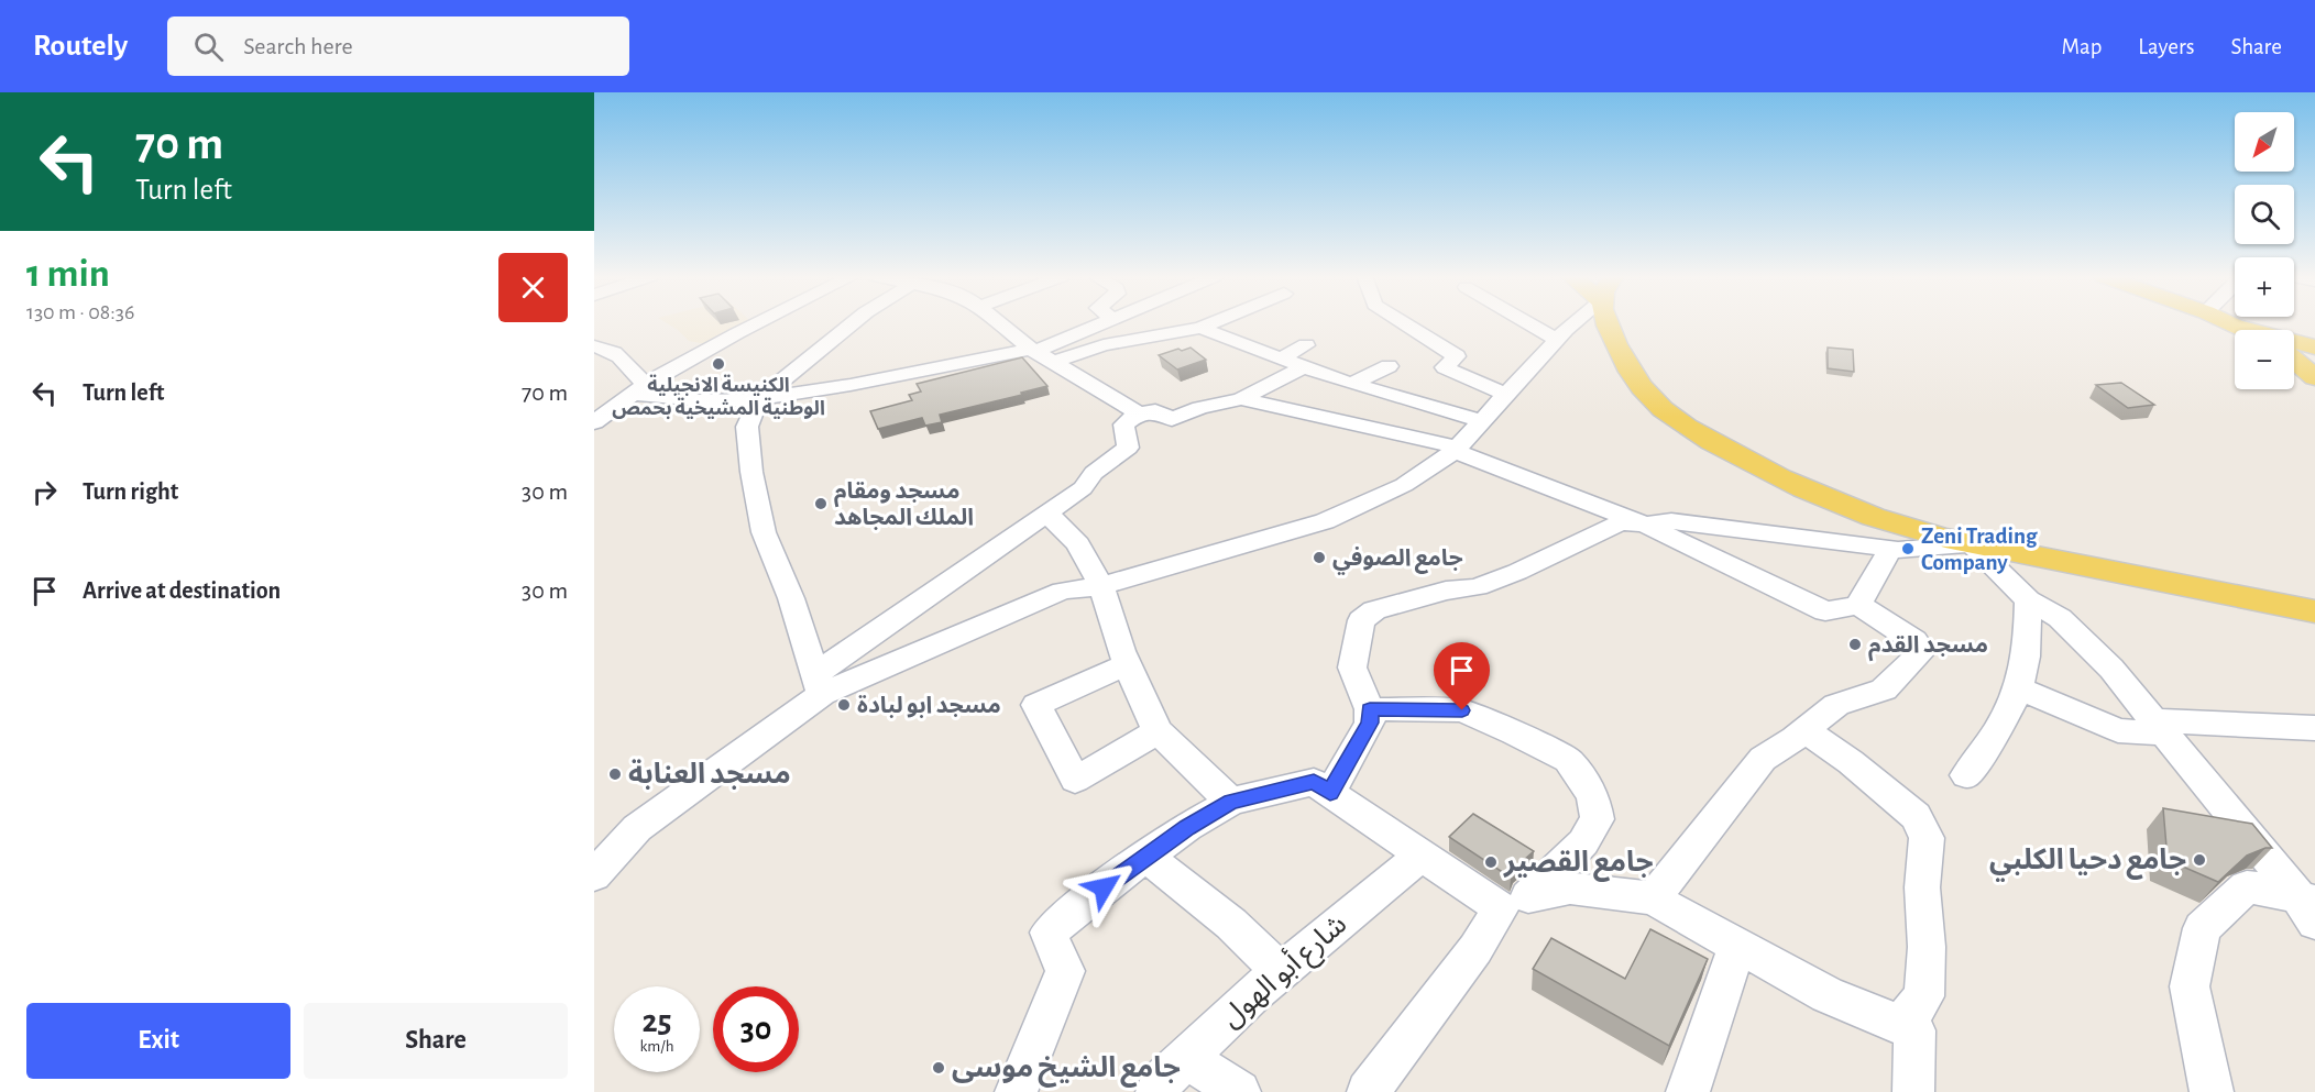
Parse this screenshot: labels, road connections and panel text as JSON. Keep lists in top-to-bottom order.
{
  "streets": {
    "street": ["شارع أبو الهول"]
  },
  "places": [
    "الكنيسة الانجيلية الوطنية المشيخية بحمص",
    "مسجد ومقام الملك المجاهد",
    "Zeni Trading Company",
    "جامع الصوفي",
    "مسجد القدم",
    "مسجد ابو لبادة",
    "مسجد العنابة",
    "جامع دحيا الكلبي",
    "جامع القصير",
    "جامع الشيخ موسى"
  ],
  "north": "bottom left",
  "page": {
    "header": "Routely",
    "search": "Search here",
    "nav": ["Map", "Layers", "Share"],
    "turn": ["70 m", "Turn left"],
    "map_buttons": ["+", "−"],
    "heading": ["1 min", "130 m · 08:36"],
    "list": [
      {
        "name": "Turn left",
        "value": "70 m"
      },
      {
        "name": "Turn right",
        "value": "30 m"
      },
      {
        "name": "Arrive at destination",
        "value": "30 m"
      }
    ],
    "speed": "25 km/h",
    "limit": "30",
    "buttons": ["Exit", "Share"]
  }
}
